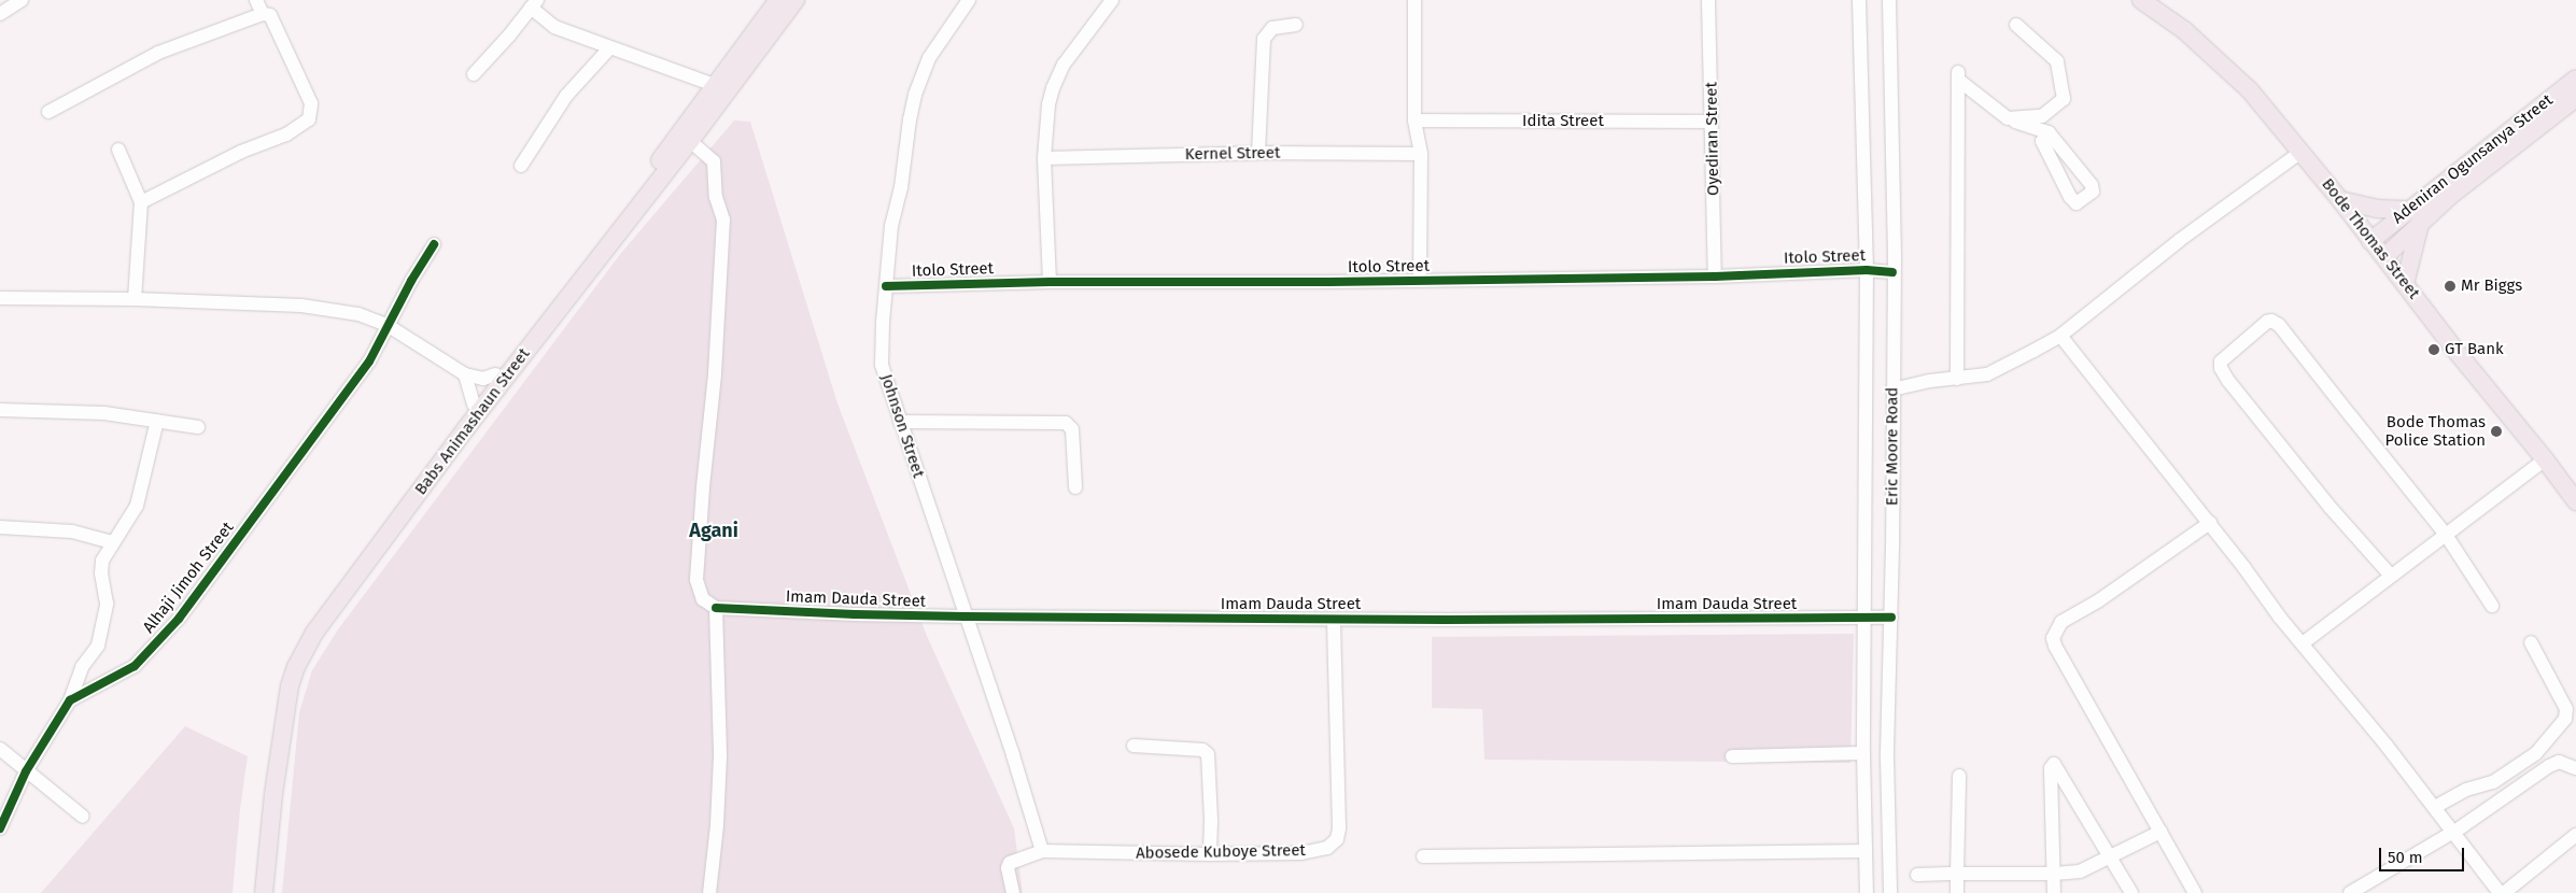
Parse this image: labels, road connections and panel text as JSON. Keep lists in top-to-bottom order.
{
  "streets": {
    "main road": ["Adeniran Ogunsanya Street", "Bode Thomas Street", "Babs Animashaun Street"],
    "street": [
      "Idita Street",
      "Oyediran Street",
      "Kernel Street",
      "Itolo Street",
      "Johnson Street",
      "Eric Moore Road",
      "Alhaji Jimoh Street",
      "Imam Dauda Street",
      "Abosede Kuboye Street"
    ]
  },
  "crossings": [
    ["Idita Street", "Oyediran Street"],
    ["Oyediran Street", "Itolo Street"],
    ["Adeniran Ogunsanya Street", "Bode Thomas Street"],
    ["Itolo Street", "Johnson Street"],
    ["Itolo Street", "Eric Moore Road"],
    ["Johnson Street", "Imam Dauda Street"],
    ["Johnson Street", "Abosede Kuboye Street"],
    ["Eric Moore Road", "Imam Dauda Street"],
    ["Imam Dauda Street", "Abosede Kuboye Street"]
  ],
  "districts": ["Agani"],
  "places": ["Mr Biggs", "GT Bank", "Bode Thomas Police Station"],
  "scale_bar": "50 m"
}
